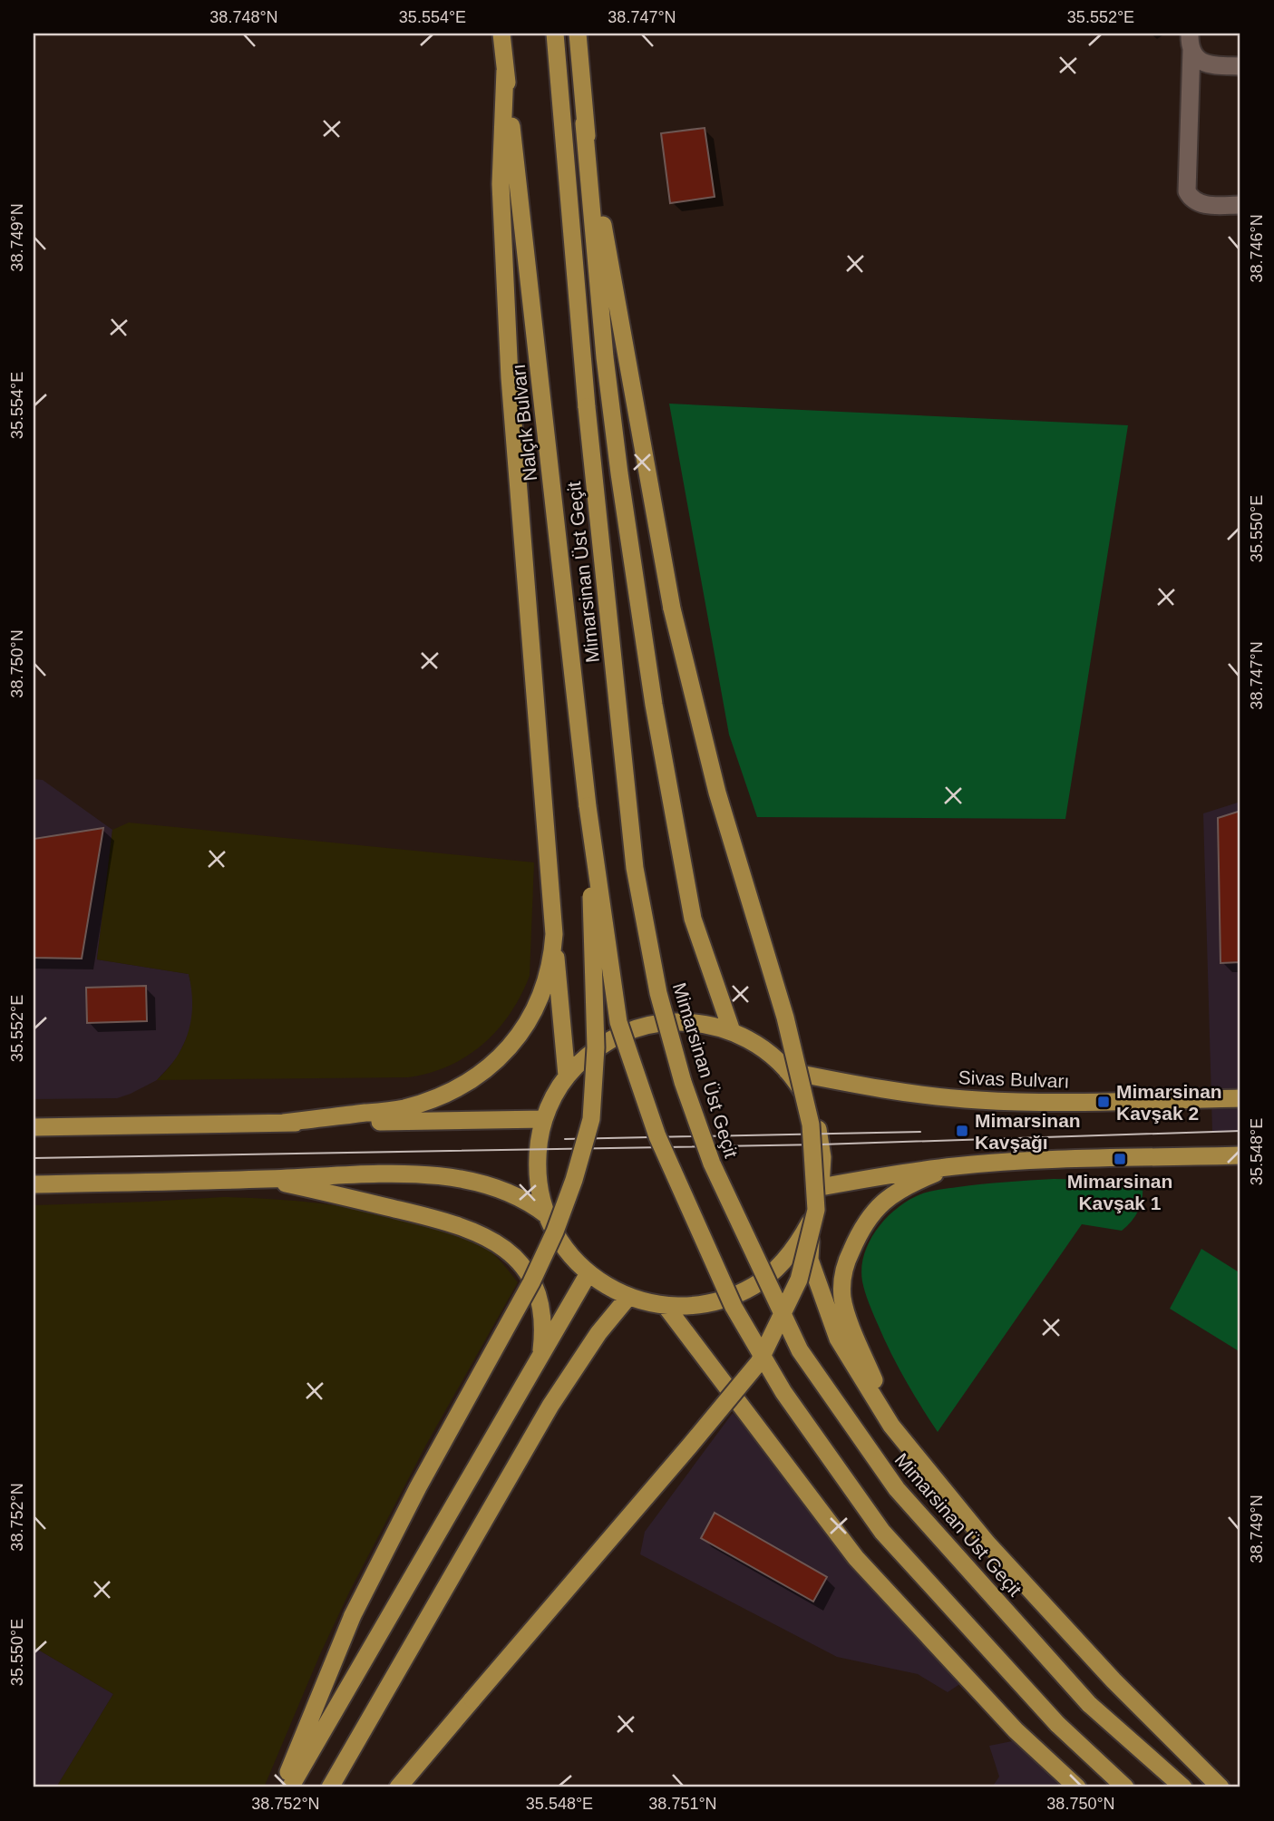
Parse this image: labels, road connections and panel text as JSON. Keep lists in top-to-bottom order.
{
  "streets": {
    "highway": ["Nalçık Bulvarı", "Mimarsinan Üst Geçit", "Sivas Bulvarı"]
  },
  "places": {
    "transit": ["Mimarsinan Kavşak 2", "Mimarsinan Kavşağı", "Mimarsinan Kavşak 1"]
  },
  "coordinates": [
    "38.748°N",
    "35.554°E",
    "38.747°N",
    "35.552°E",
    "38.749°N",
    "38.746°N",
    "35.550°E",
    "38.750°N",
    "35.548°E",
    "38.752°N",
    "38.751°N"
  ]
}
